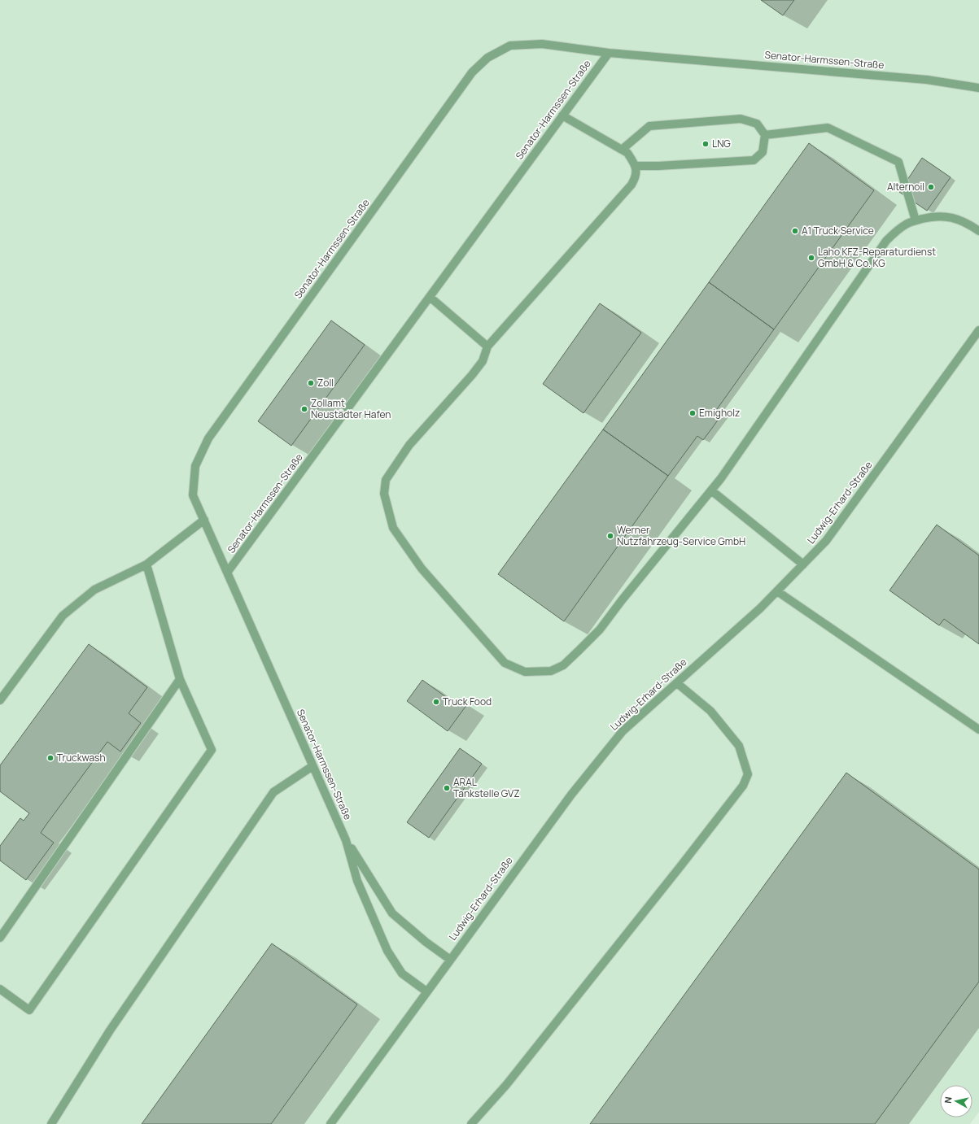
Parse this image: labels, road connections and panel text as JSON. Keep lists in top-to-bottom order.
{
  "streets": {
    "street": ["Senator-Harmssen-Straße", "Ludwig-Erhard-Straße"]
  },
  "crossings": [
    ["Senator-Harmssen-Straße", "Ludwig-Erhard-Straße"]
  ],
  "places": [
    "LNG",
    "Alternoil",
    "A1 Truck Service",
    "Laho KFZ-Reparaturdienst GmbH & Co. KG",
    "Zoll",
    "Zollamt Neustädter Hafen",
    "Emigholz",
    "Werner Nutzfahrzeug-Service GmbH",
    "Truck Food",
    "Truckwash",
    "ARAL Tankstelle GVZ"
  ],
  "north": "left"
}
